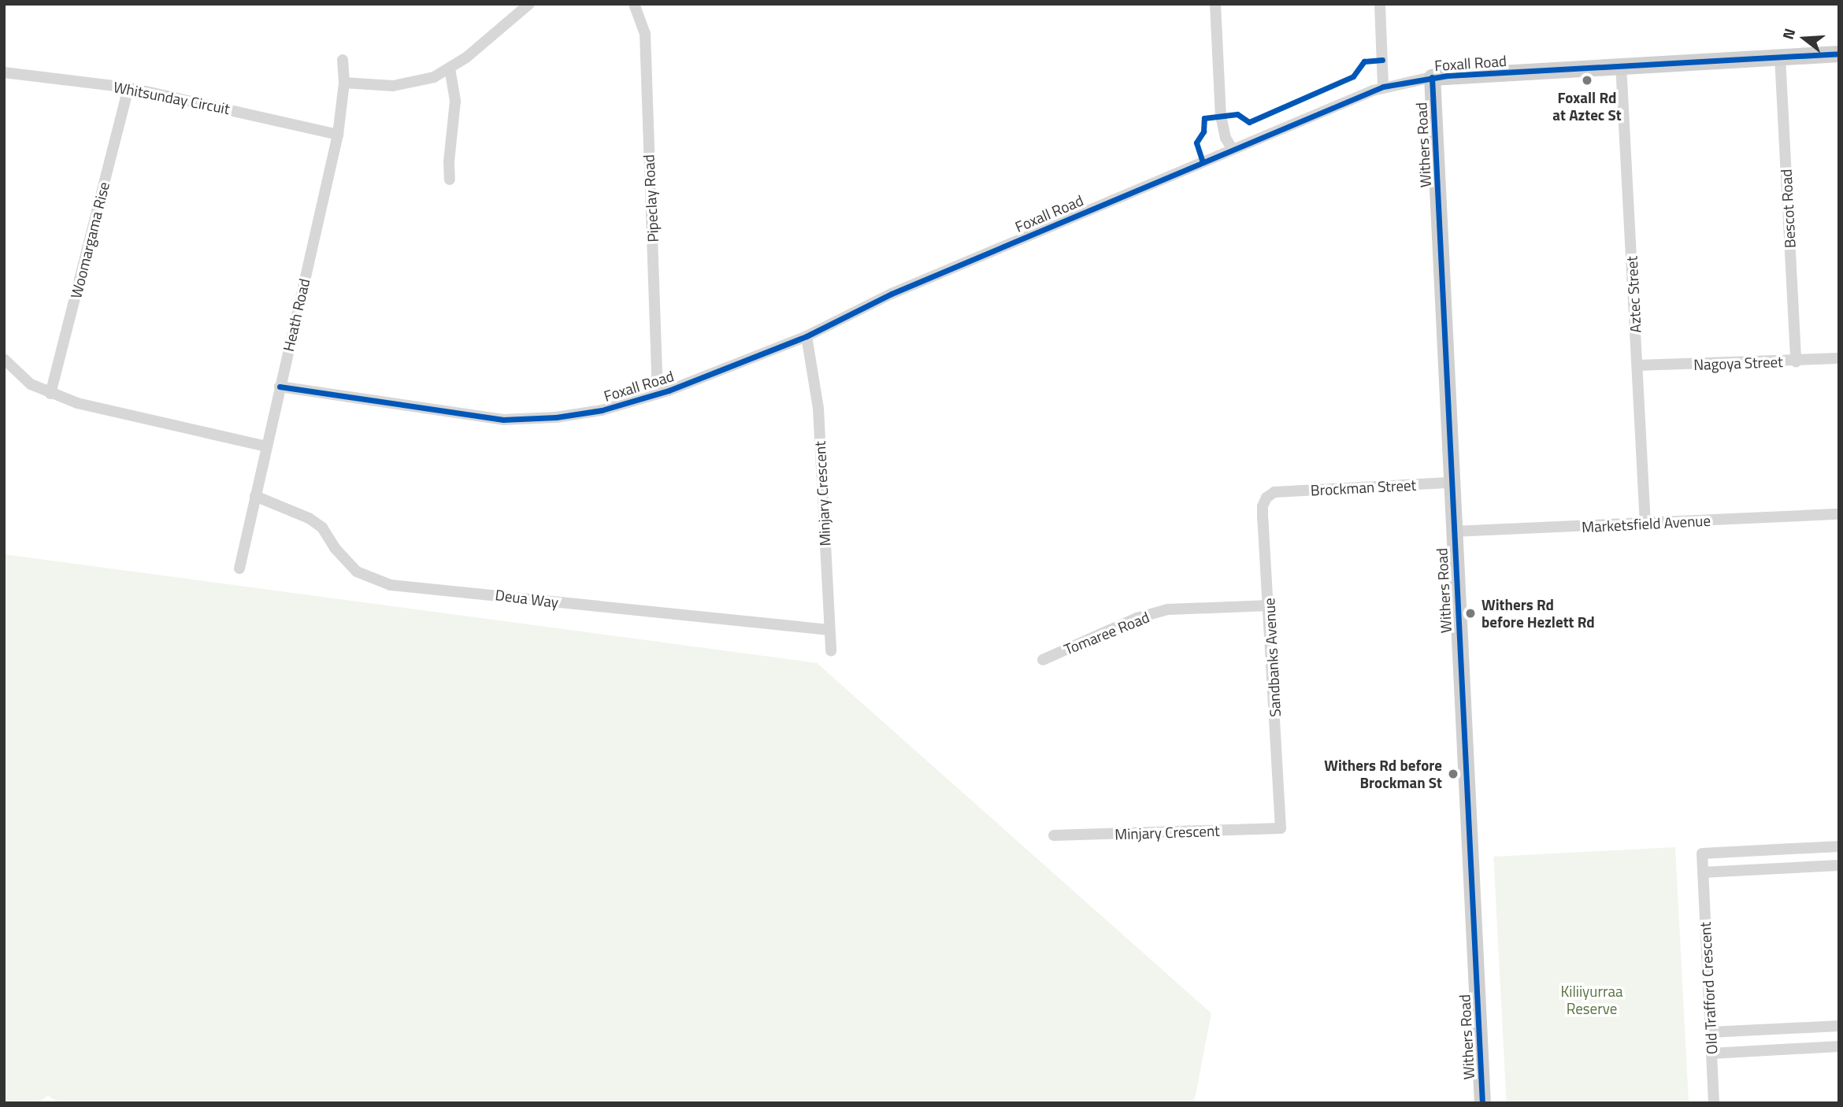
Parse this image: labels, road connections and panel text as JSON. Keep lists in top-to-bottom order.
{
  "streets": {
    "street": [
      "Foxall Road",
      "Whitsunday Circuit",
      "Withers Road",
      "Pipeclay Road",
      "Bescot Road",
      "Woomargama Rise",
      "Aztec Street",
      "Heath Road",
      "Nagoya Street",
      "Brockman Street",
      "Minjary Crescent",
      "Marketsfield Avenue",
      "Deua Way",
      "Tomaree Road",
      "Sandbanks Avenue",
      "Old Trafford Crescent"
    ]
  },
  "crossings": [
    ["Foxall Road", "Withers Road"],
    ["Foxall Road", "Pipeclay Road"],
    ["Foxall Road", "Bescot Road"],
    ["Foxall Road", "Aztec Street"],
    ["Foxall Road", "Heath Road"],
    ["Foxall Road", "Minjary Crescent"],
    ["Whitsunday Circuit", "Woomargama Rise"],
    ["Whitsunday Circuit", "Heath Road"],
    ["Withers Road", "Brockman Street"],
    ["Withers Road", "Marketsfield Avenue"],
    ["Bescot Road", "Nagoya Street"],
    ["Aztec Street", "Nagoya Street"],
    ["Aztec Street", "Marketsfield Avenue"],
    ["Heath Road", "Deua Way"],
    ["Brockman Street", "Sandbanks Avenue"],
    ["Minjary Crescent", "Deua Way"],
    ["Minjary Crescent", "Sandbanks Avenue"],
    ["Tomaree Road", "Sandbanks Avenue"]
  ],
  "parks": ["Kiliiyurraa Reserve"],
  "places": ["Foxall Rd at Aztec St", "Withers Rd before Hezlett Rd", "Withers Rd before Brockman St"],
  "north": "left"
}
